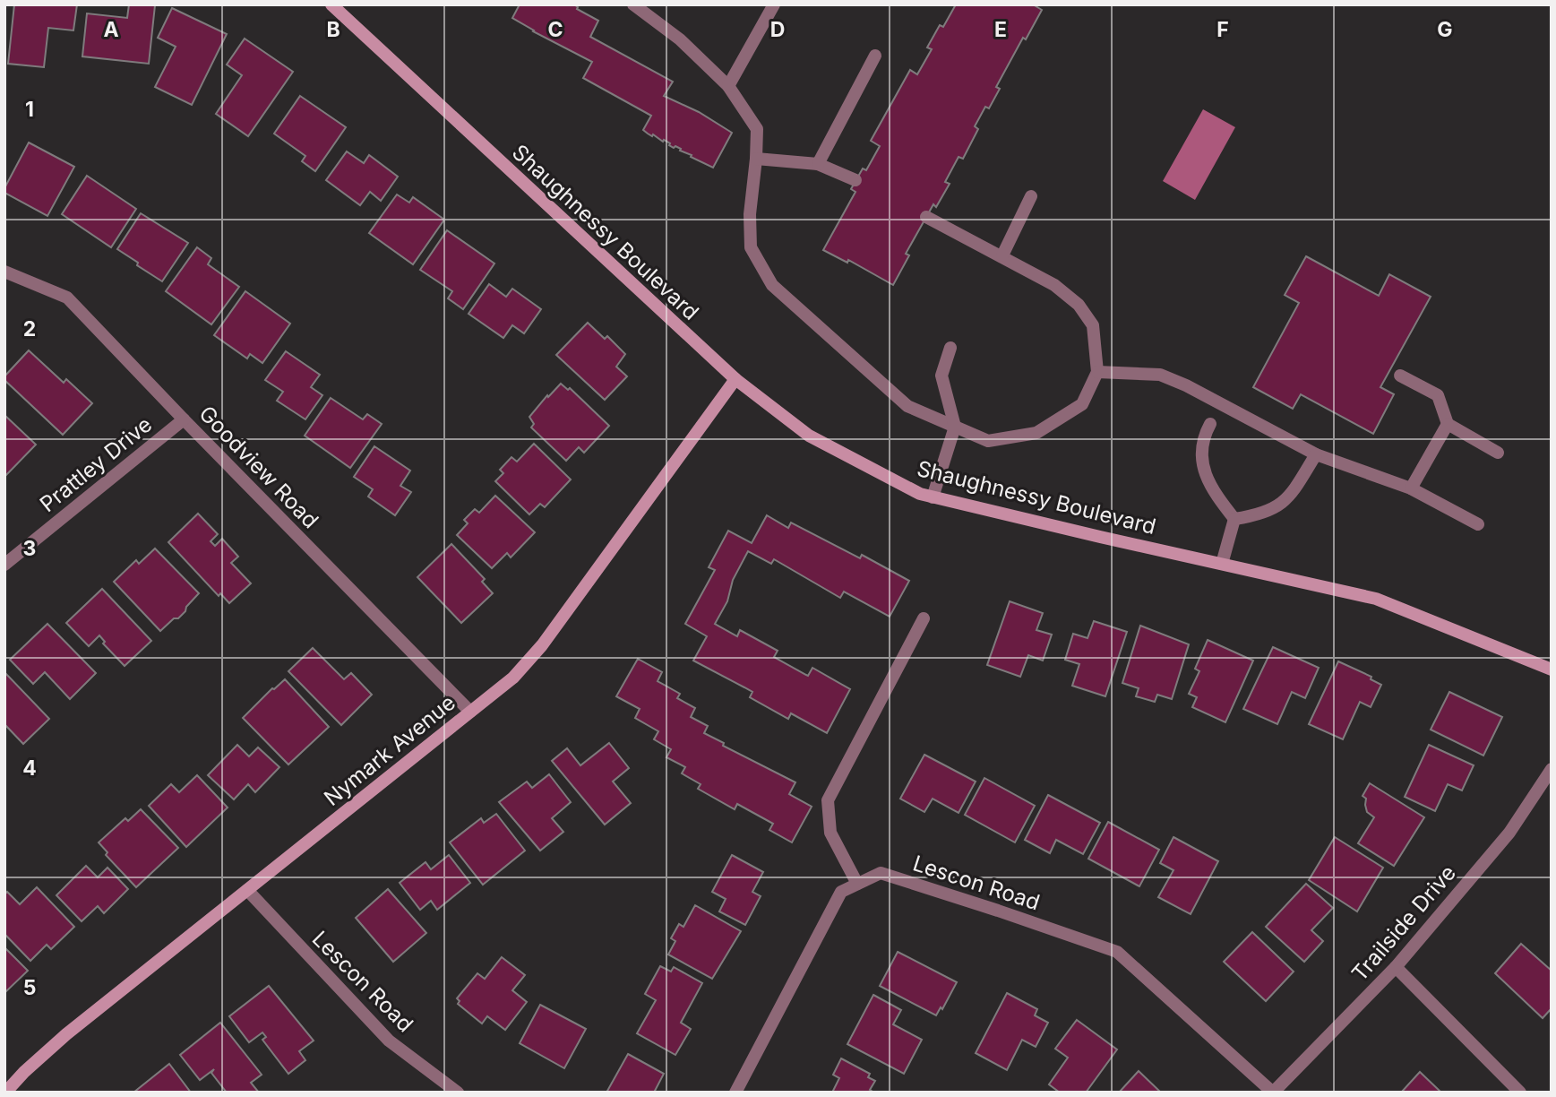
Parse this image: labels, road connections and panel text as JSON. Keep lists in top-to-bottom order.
{
  "streets": {
    "street": [
      "Shaughnessy Boulevard",
      "Prattley Drive",
      "Goodview Road",
      "Nymark Avenue",
      "Lescon Road",
      "Trailside Drive"
    ]
  },
  "crossings": [
    ["Shaughnessy Boulevard", "Nymark Avenue"],
    ["Prattley Drive", "Goodview Road"],
    ["Goodview Road", "Nymark Avenue"],
    ["Nymark Avenue", "Lescon Road"],
    ["Lescon Road", "Trailside Drive"]
  ],
  "grid": {
    "columns": [
      "A",
      "B",
      "C",
      "D",
      "E",
      "F",
      "G"
    ],
    "rows": [
      "1",
      "2",
      "3",
      "4",
      "5"
    ]
  }
}
